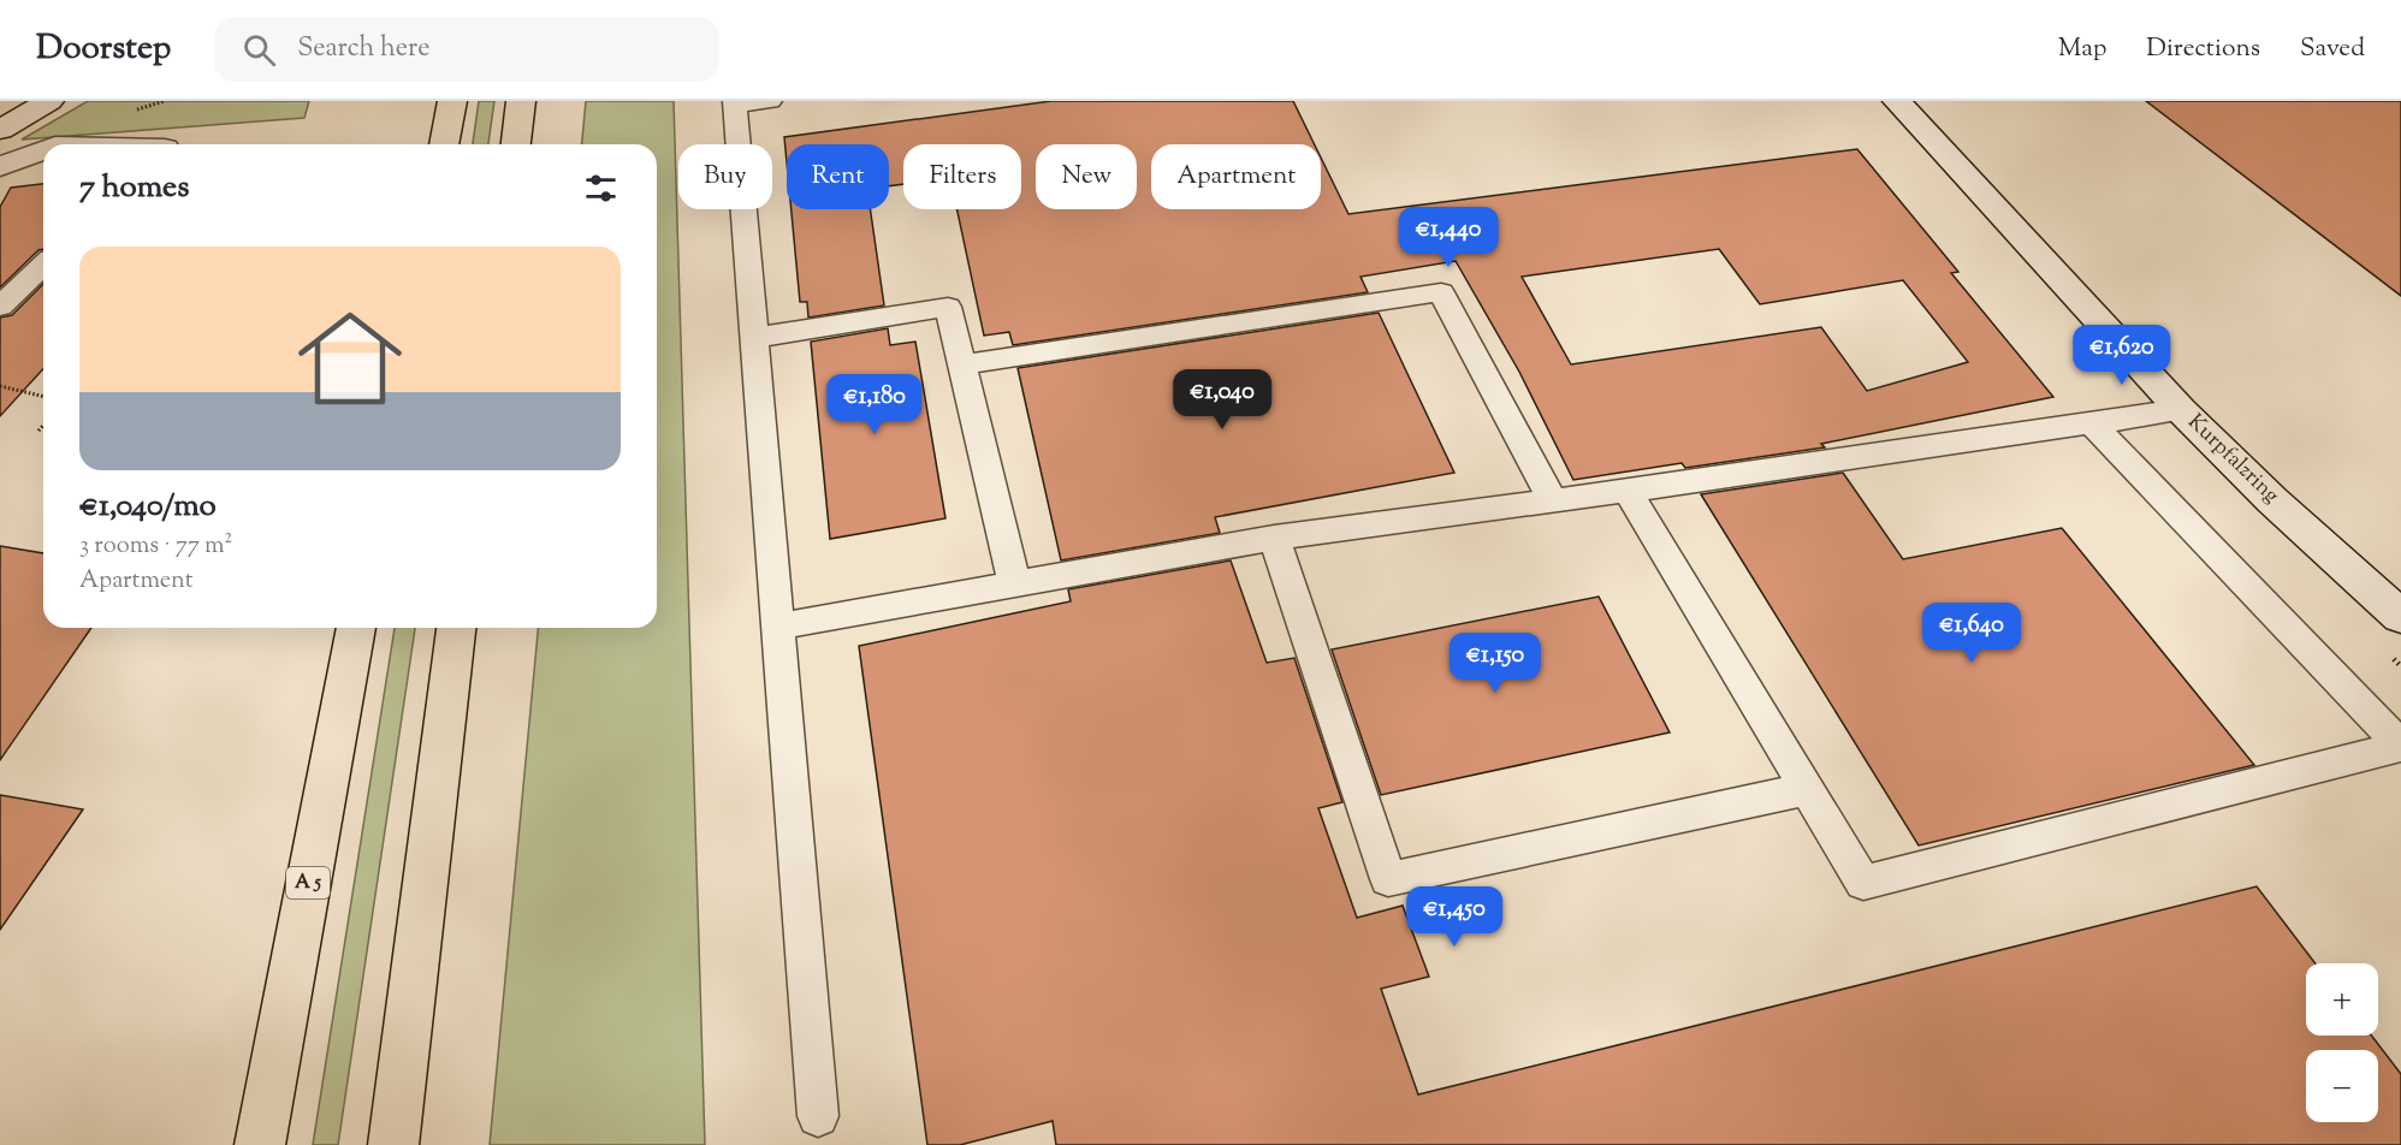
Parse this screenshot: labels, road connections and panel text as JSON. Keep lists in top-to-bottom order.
{
  "streets": {
    "highway": ["A 5"],
    "main road": ["Kurpfalzring"]
  },
  "page": {
    "header": "Doorstep",
    "search": "Search here",
    "nav": ["Map", "Directions", "Saved"],
    "chip": [
      "Buy",
      "Rent",
      "Filters",
      "New",
      "Apartment"
    ],
    "heading": "7 homes",
    "price": [
      "€1,440",
      "€1,620",
      "€1,040",
      "€1,180",
      "€1,640",
      "€1,150",
      "€1,450"
    ],
    "list": [
      {
        "name": "€1,040/mo",
        "note": "3 rooms · 77 m² · Apartment"
      }
    ],
    "map_buttons": ["+", "−"]
  }
}
